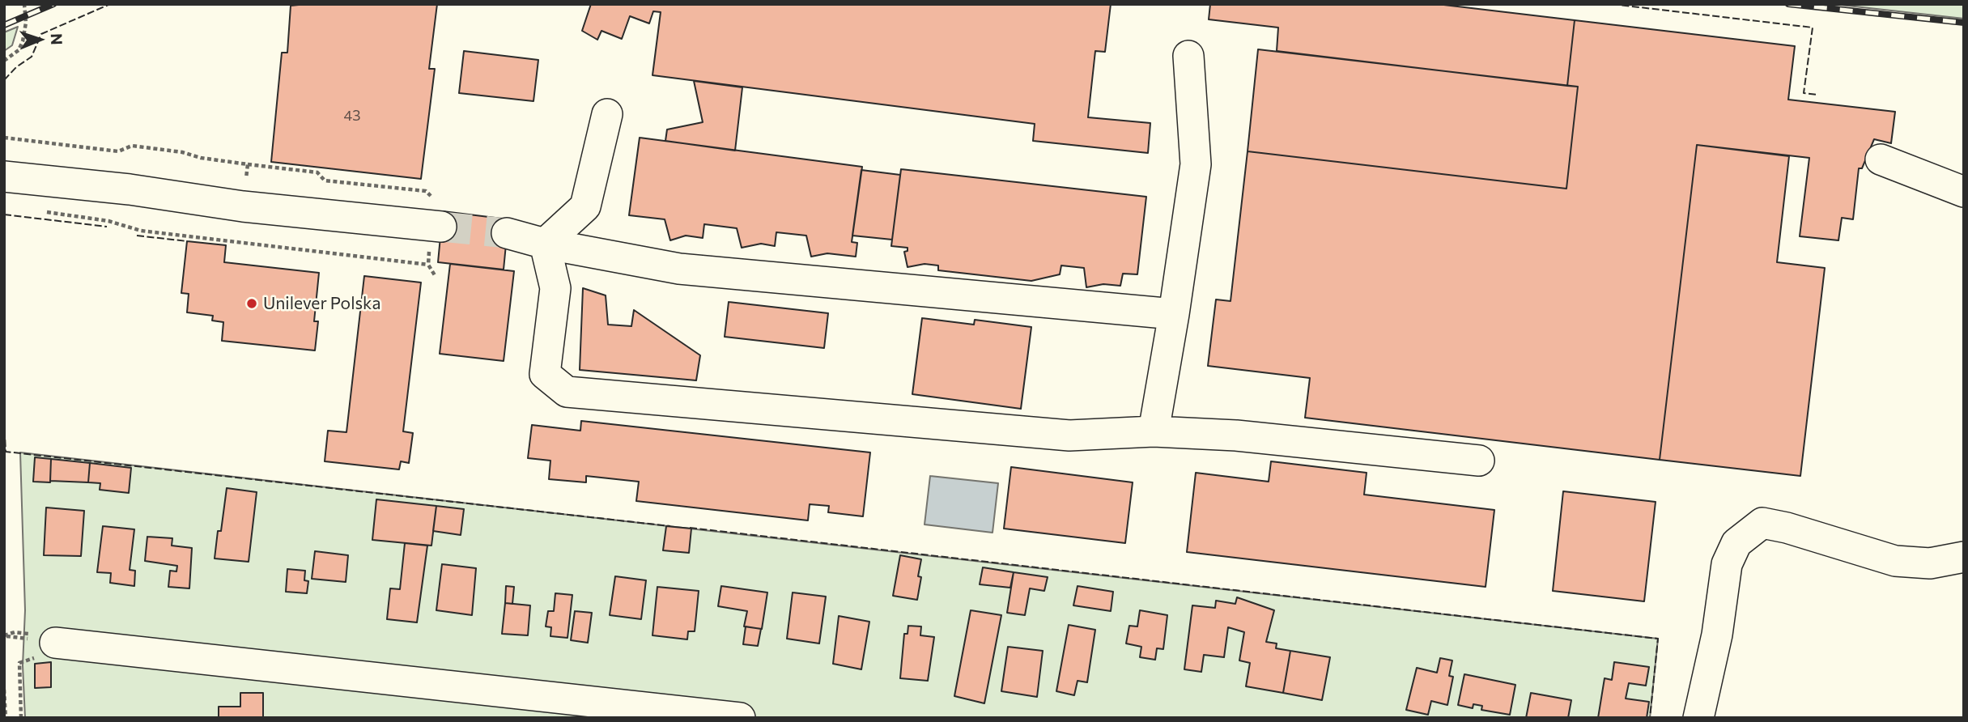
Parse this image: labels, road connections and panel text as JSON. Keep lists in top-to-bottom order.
{
  "places": ["Unilever Polska"],
  "house_numbers": ["43"],
  "north": "right"
}
